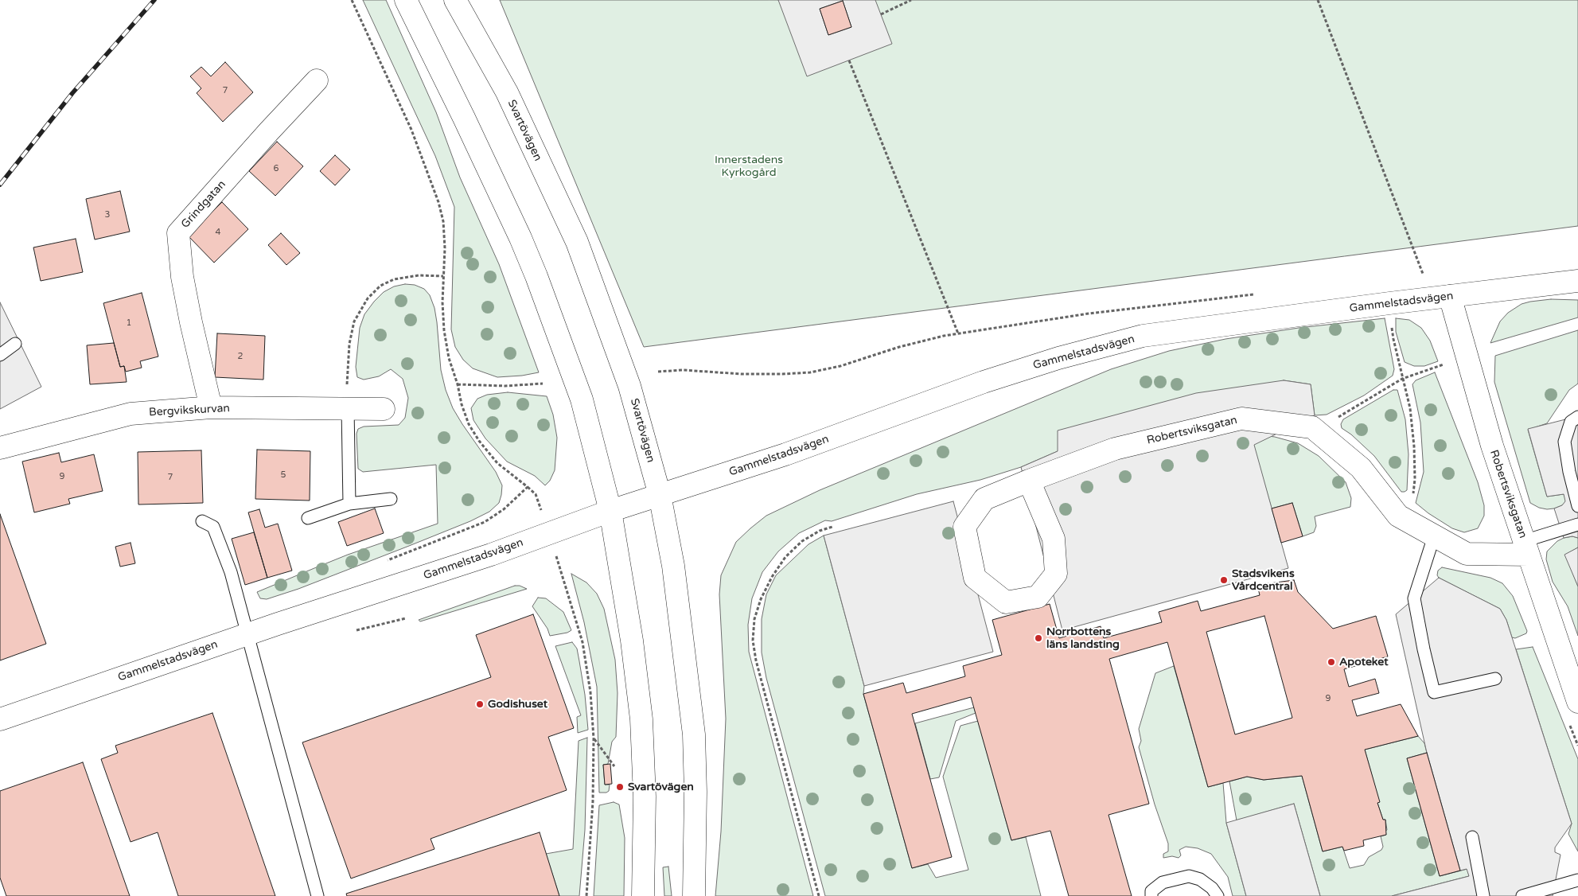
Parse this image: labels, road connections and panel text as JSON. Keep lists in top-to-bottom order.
{
  "streets": {
    "street": [
      "Svartövägen",
      "Grindgatan",
      "Gammelstadsvägen",
      "Bergvikskurvan",
      "Robertsviksgatan"
    ]
  },
  "crossings": [
    ["Svartövägen", "Gammelstadsvägen"],
    ["Grindgatan", "Bergvikskurvan"],
    ["Gammelstadsvägen", "Robertsviksgatan"]
  ],
  "parks": ["Innerstadens Kyrkogård"],
  "places": [
    "Stadsvikens Vårdcentral",
    "Norrbottens läns landsting",
    "Apoteket",
    "Godishuset",
    "Svartövägen"
  ],
  "house_numbers": [
    "7",
    "6",
    "3",
    "4",
    "1",
    "2",
    "5",
    "9",
    "7",
    "9"
  ]
}
